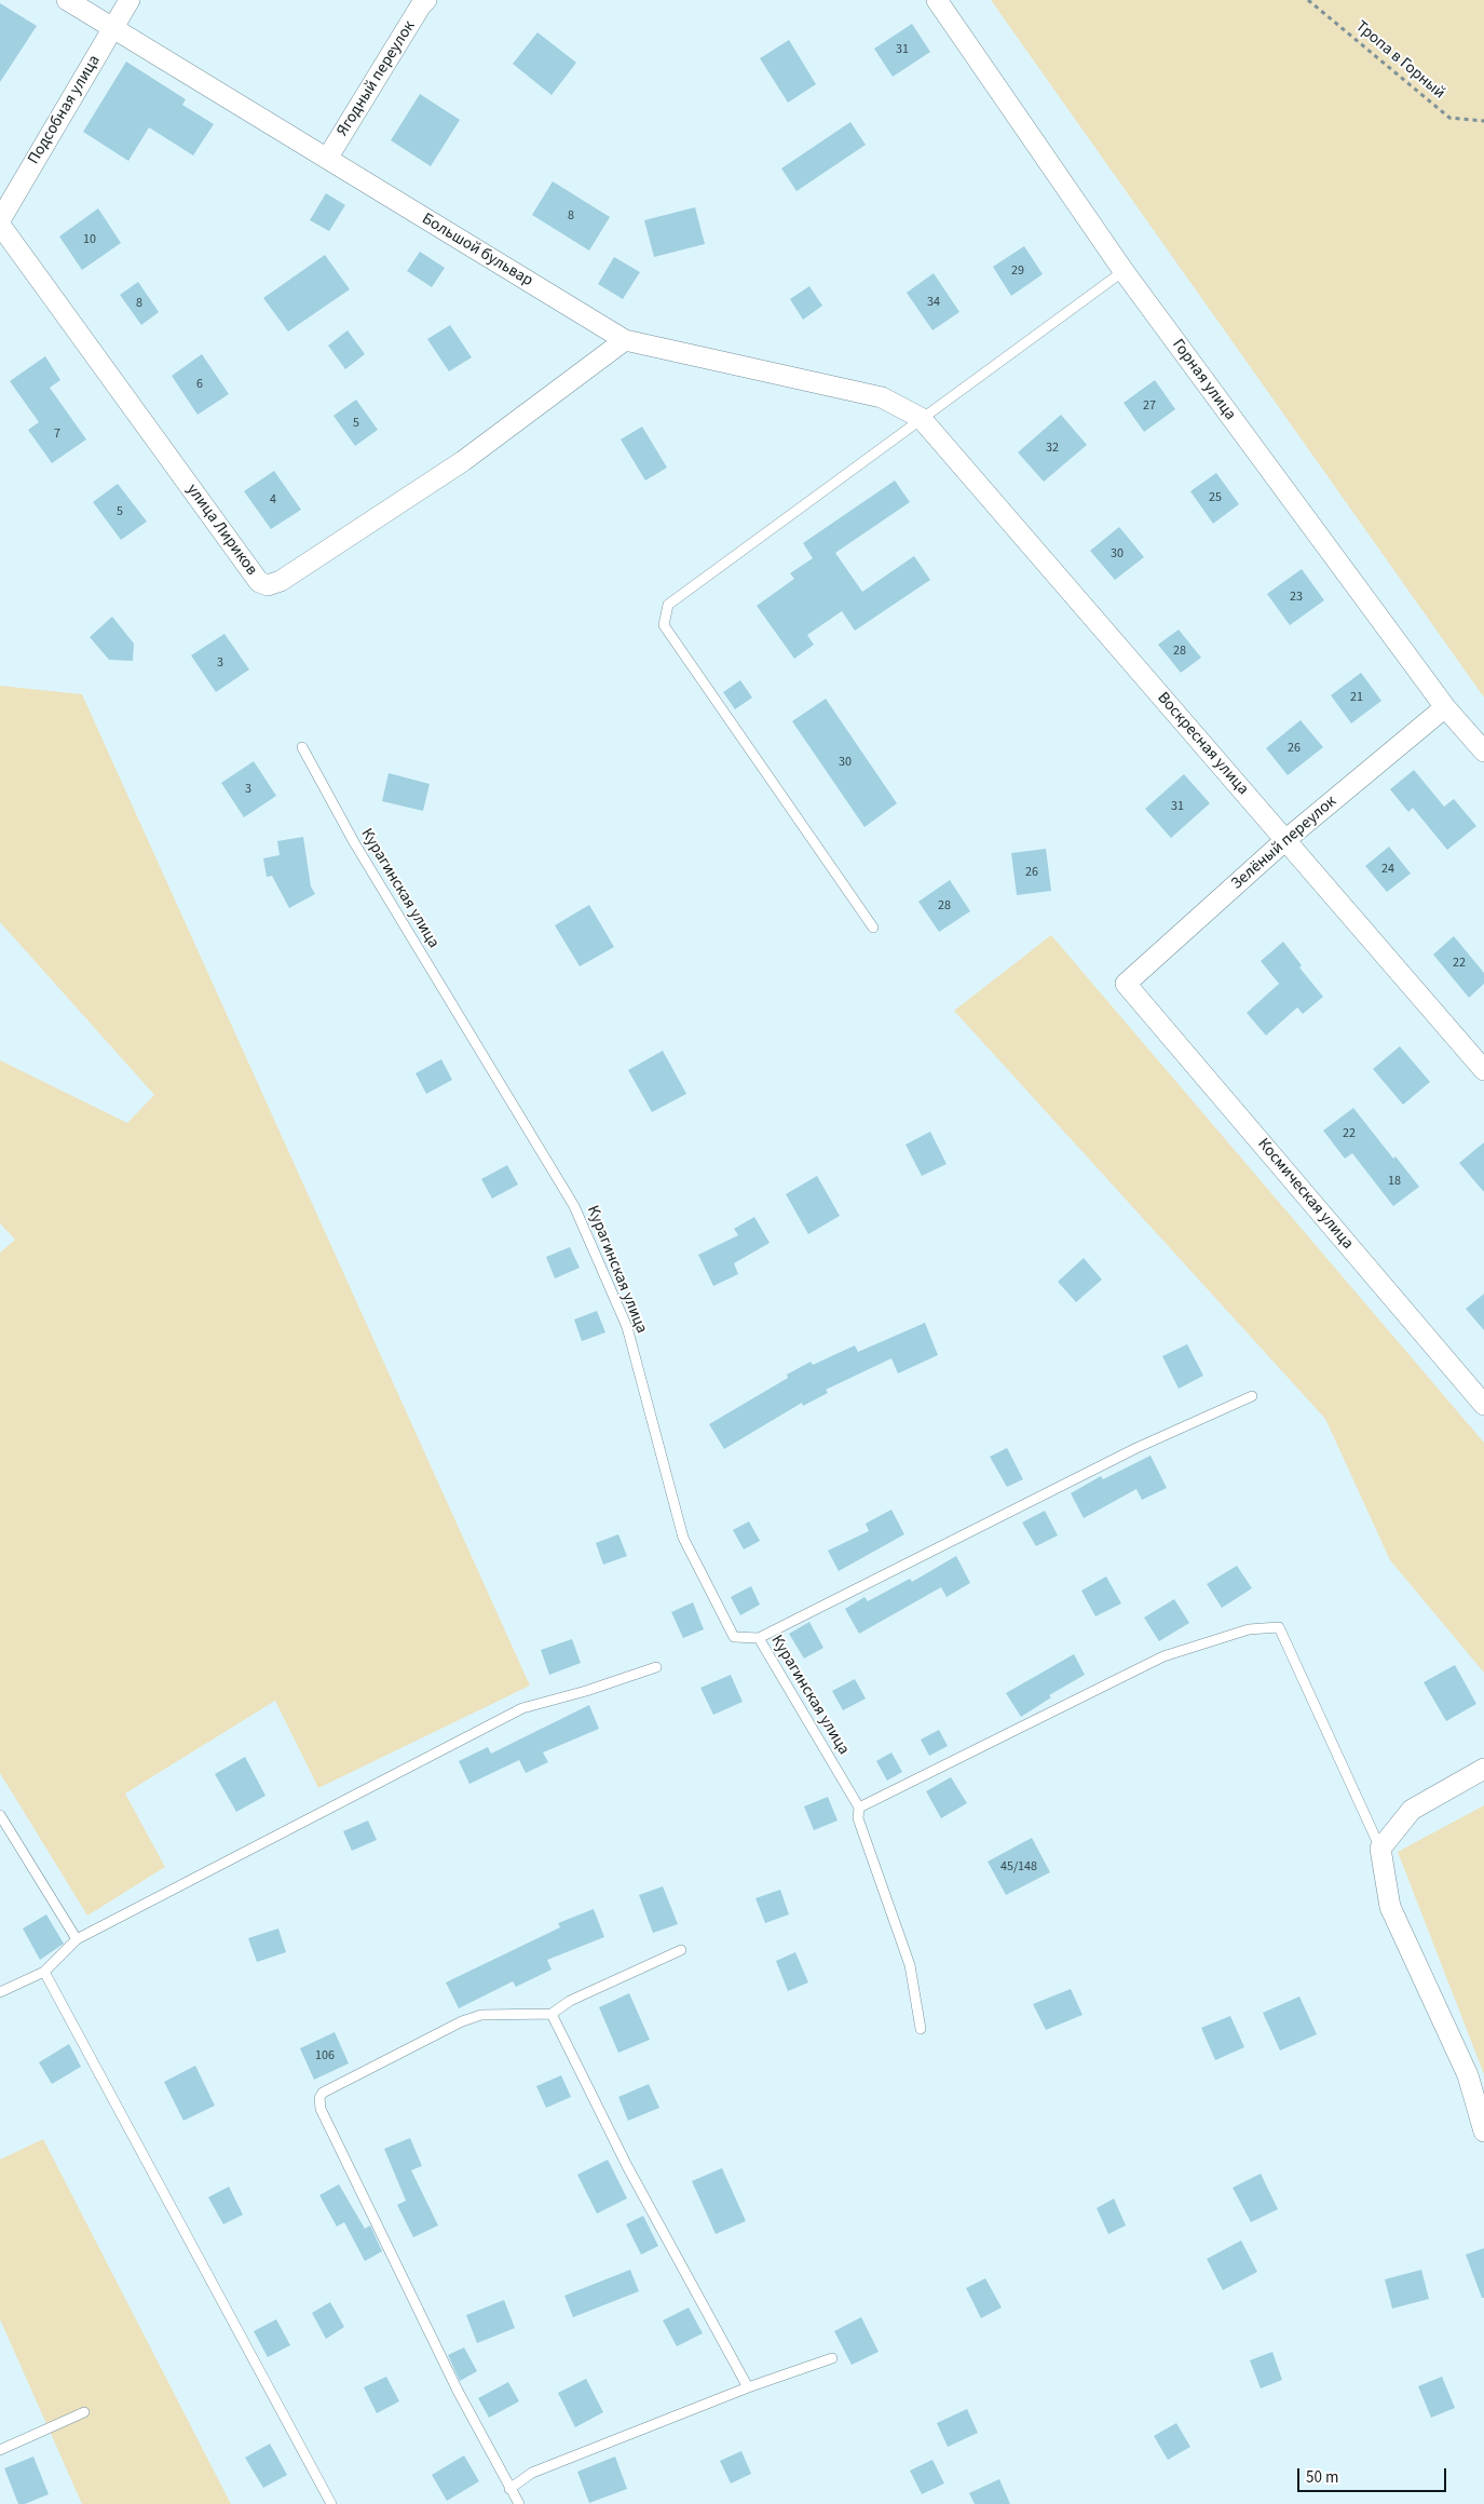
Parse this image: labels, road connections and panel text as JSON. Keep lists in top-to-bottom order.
{
  "streets": {
    "street": [
      "Ягодный переулок",
      "Подсобная улица",
      "Большой бульвар",
      "Горная улица",
      "улица Лириков",
      "Воскресная улица",
      "Зелёный переулок",
      "Космическая улица"
    ],
    "lane": ["Курагинская улица"],
    "path": ["Тропа в Горный"]
  },
  "crossings": [
    ["Ягодный переулок", "Большой бульвар"],
    ["Подсобная улица", "Большой бульвар"],
    ["Большой бульвар", "улица Лириков"],
    ["Большой бульвар", "Воскресная улица"],
    ["Горная улица", "Зелёный переулок"],
    ["Воскресная улица", "Зелёный переулок"],
    ["Зелёный переулок", "Космическая улица"]
  ],
  "house_numbers": [
    "31",
    "8",
    "10",
    "29",
    "34",
    "8",
    "6",
    "27",
    "5",
    "7",
    "32",
    "25",
    "4",
    "5",
    "30",
    "23",
    "28",
    "3",
    "21",
    "26",
    "30",
    "3",
    "31",
    "24",
    "26",
    "28",
    "22",
    "22",
    "18",
    "45/148",
    "106"
  ],
  "scale_bar": "50 m"
}
